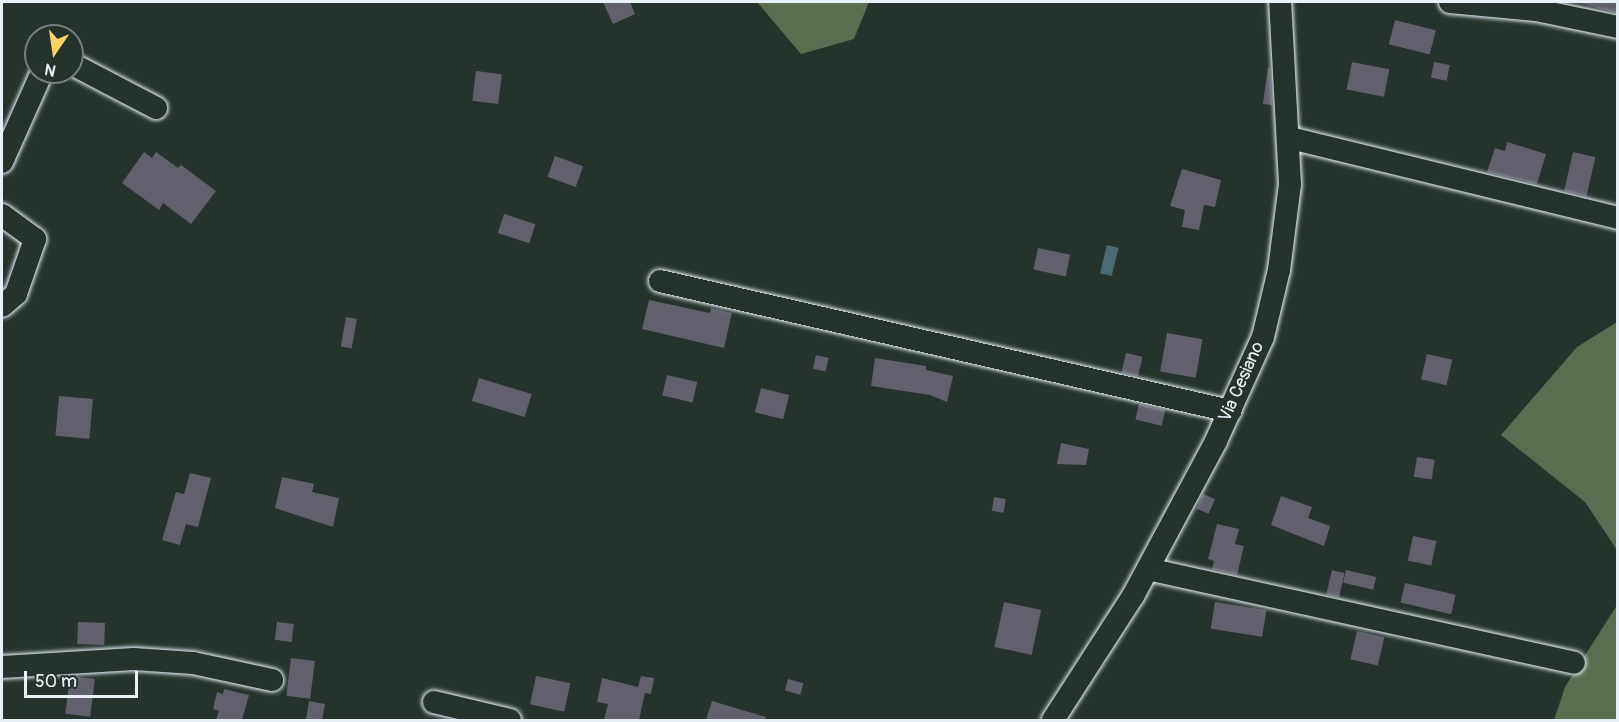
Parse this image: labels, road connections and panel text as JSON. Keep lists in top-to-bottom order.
{
  "streets": {
    "street": ["Via Cesiano"]
  },
  "scale_bar": "50 m",
  "north": "bottom"
}
